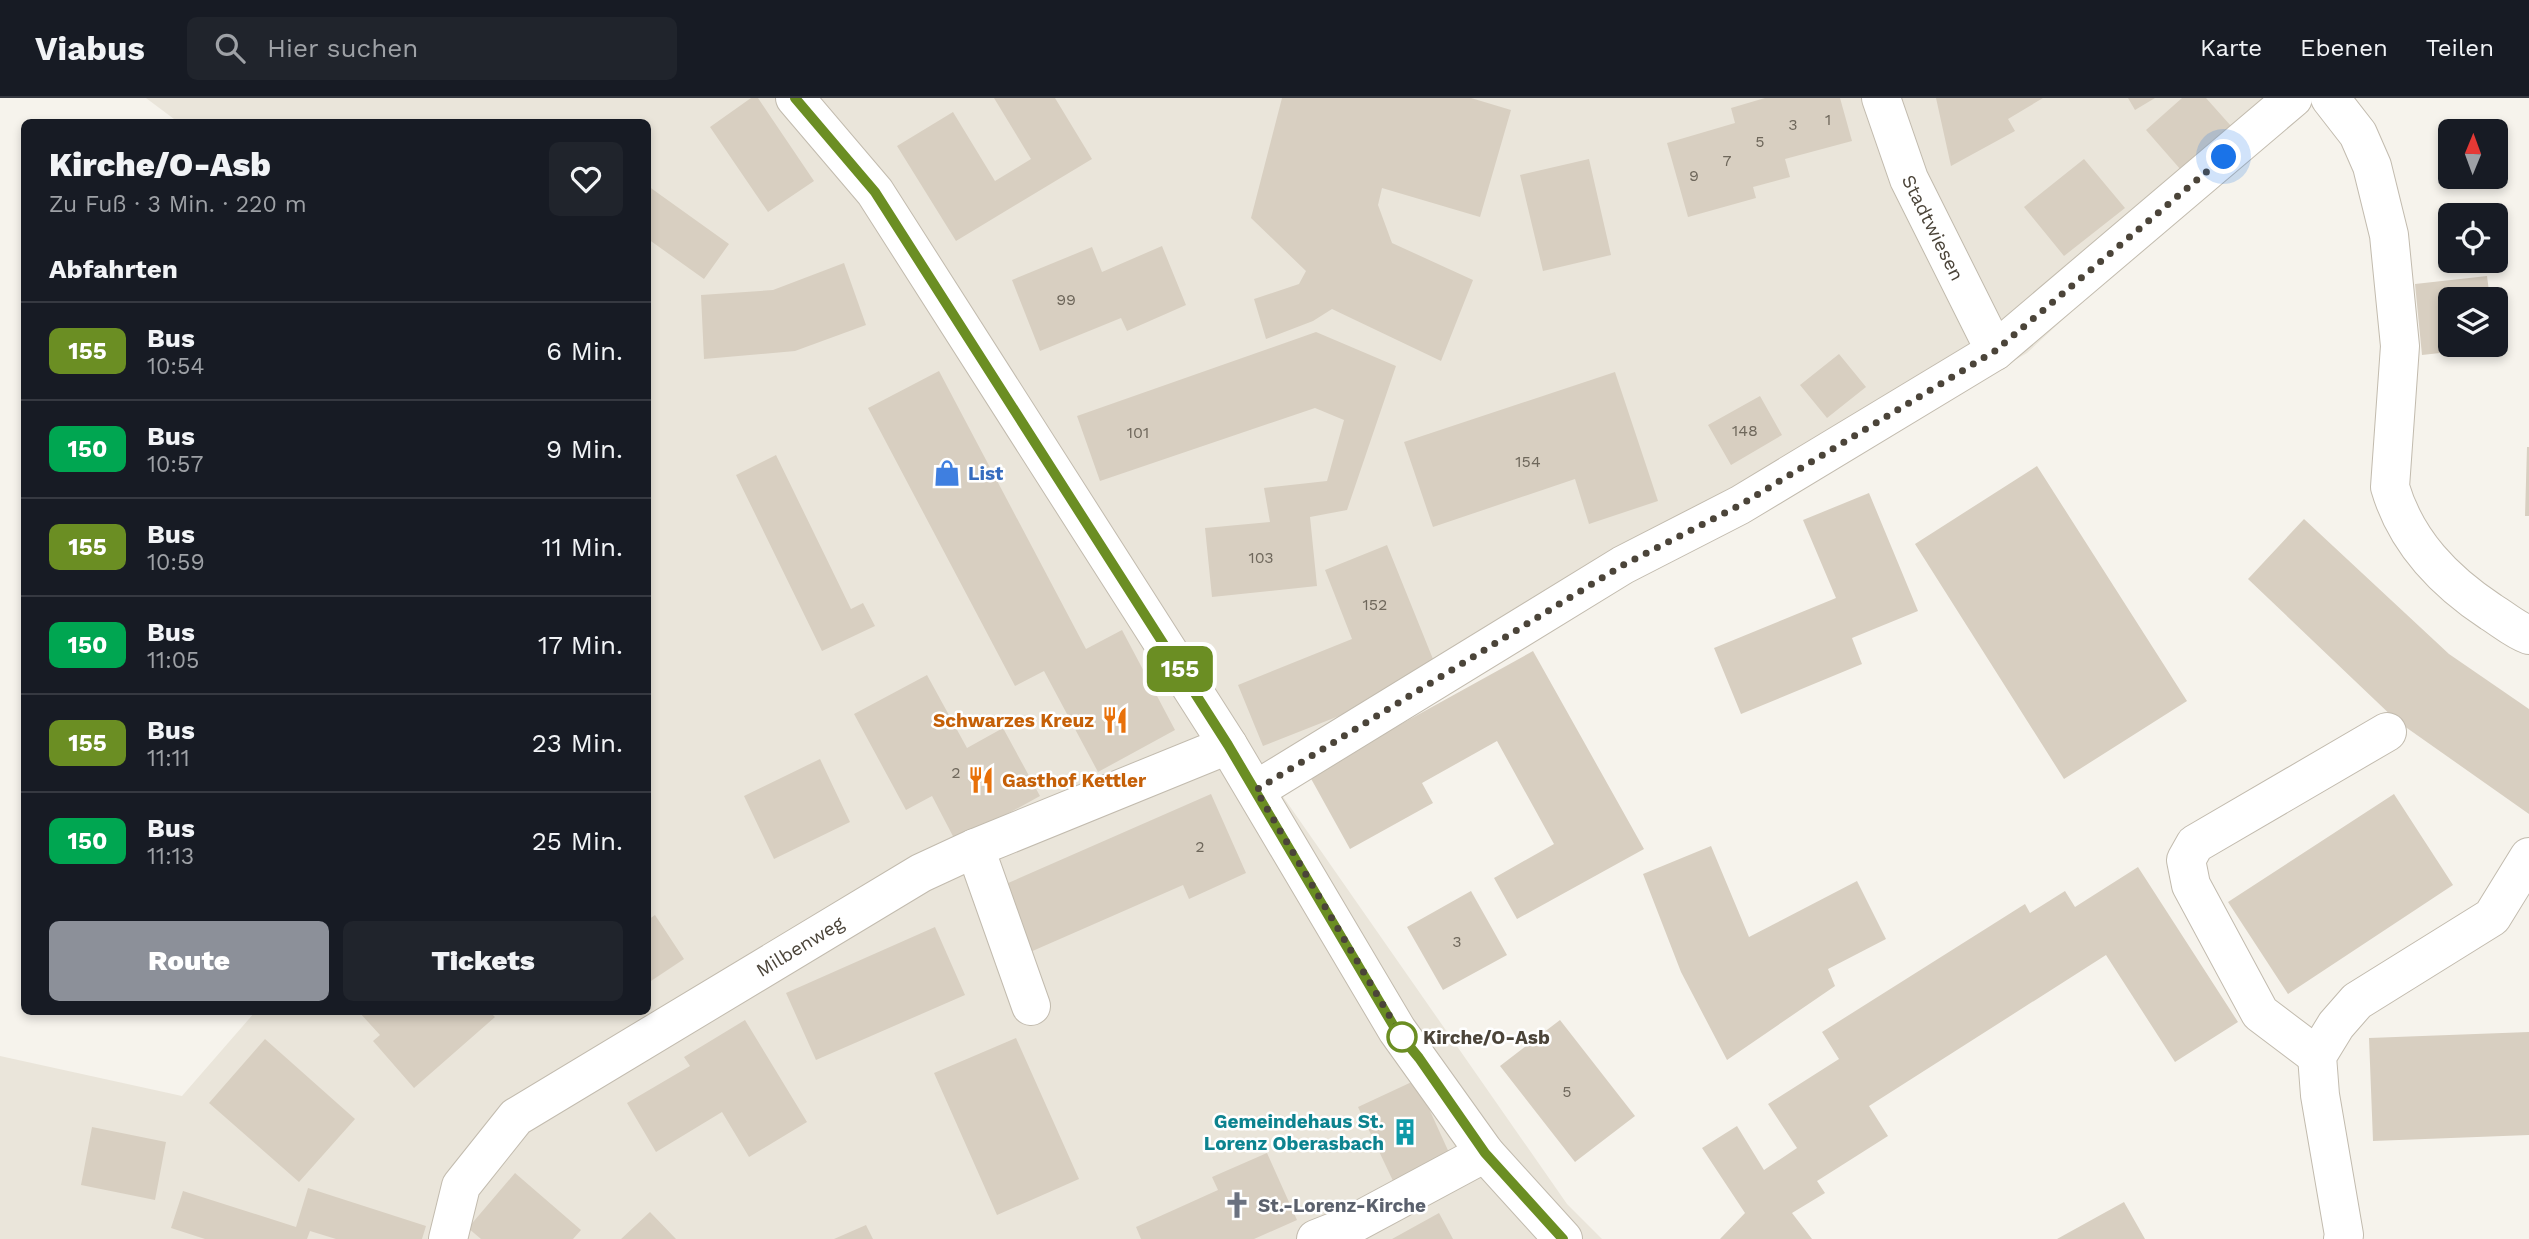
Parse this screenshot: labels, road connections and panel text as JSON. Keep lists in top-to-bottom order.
{
  "streets": {
    "street": ["Stadtwiesen", "Milbenweg"]
  },
  "places": {
    "shop": ["List"],
    "restaurant": ["Schwarzes Kreuz", "Gasthof Kettler"],
    "other": ["Kirche/O-Asb"],
    "building": ["Gemeindehaus St. Lorenz Oberasbach"],
    "church": ["St.-Lorenz-Kirche"]
  },
  "lines": ["bus line 155"],
  "house_numbers": [
    "1",
    "3",
    "5",
    "7",
    "9",
    "99",
    "148",
    "101",
    "154",
    "103",
    "152",
    "2",
    "2",
    "3",
    "5"
  ],
  "north": "top",
  "page": {
    "header": "Viabus",
    "search": "Hier suchen",
    "nav": ["Karte", "Ebenen", "Teilen"],
    "on_map": "155",
    "heading": [
      ["Kirche/O-Asb", "Zu Fuß · 3 Min. · 220 m"],
      "Abfahrten"
    ],
    "list": [
      {
        "mark": "155",
        "name": "Bus",
        "note": "10:54",
        "value": "6 Min."
      },
      {
        "mark": "150",
        "name": "Bus",
        "note": "10:57",
        "value": "9 Min."
      },
      {
        "mark": "155",
        "name": "Bus",
        "note": "10:59",
        "value": "11 Min."
      },
      {
        "mark": "150",
        "name": "Bus",
        "note": "11:05",
        "value": "17 Min."
      },
      {
        "mark": "155",
        "name": "Bus",
        "note": "11:11",
        "value": "23 Min."
      },
      {
        "mark": "150",
        "name": "Bus",
        "note": "11:13",
        "value": "25 Min."
      }
    ],
    "buttons": ["Route", "Tickets"]
  }
}
